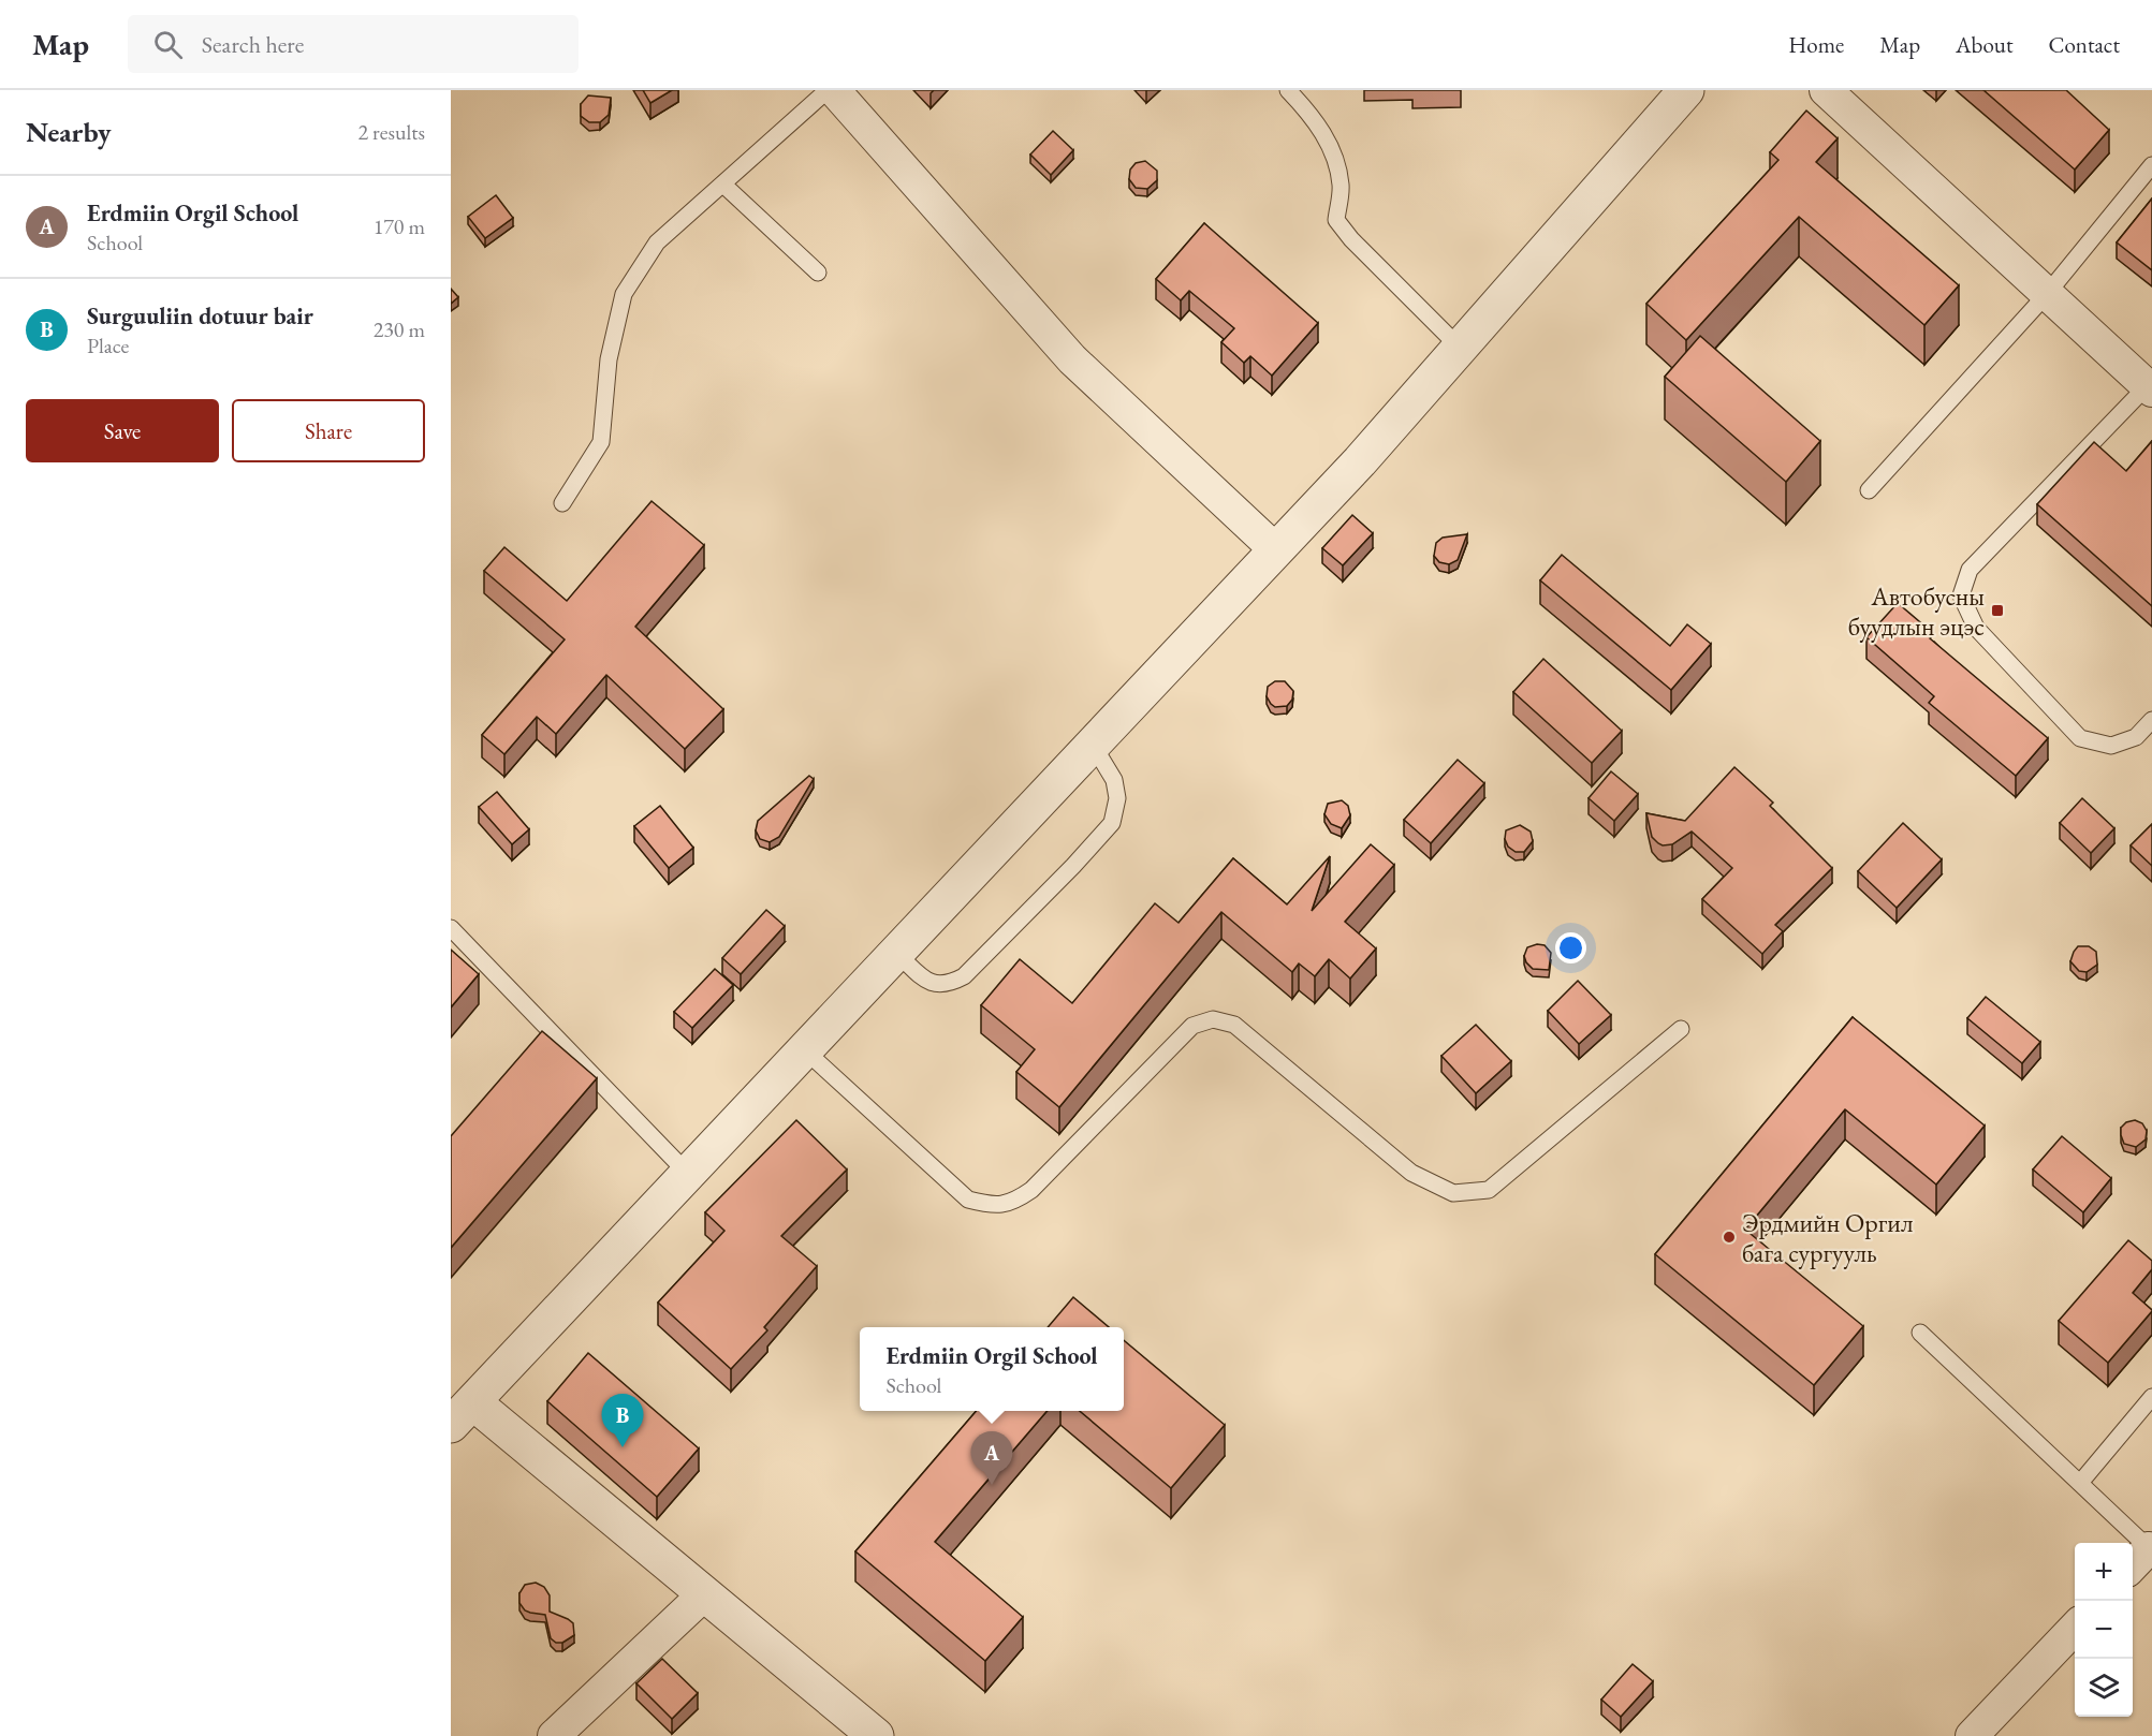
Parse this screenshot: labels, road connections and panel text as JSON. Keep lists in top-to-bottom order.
{
  "places": {
    "transit": ["Автобусны буудлын эцэс"],
    "other": ["Эрдмийн Оргил бага сургууль"]
  },
  "page": {
    "header": "Map",
    "search": "Search here",
    "nav": [
      "Home",
      "Map",
      "About",
      "Contact"
    ],
    "heading": ["Nearby", "2 results"],
    "list": [
      {
        "mark": "A",
        "name": "Erdmiin Orgil School",
        "note": "School",
        "value": "170 m"
      },
      {
        "mark": "B",
        "name": "Surguuliin dotuur bair",
        "note": "Place",
        "value": "230 m"
      }
    ],
    "buttons": ["Save", "Share"],
    "popup": ["Erdmiin Orgil School", "School"],
    "pins": ["B", "A"],
    "map_buttons": ["+", "−"]
  }
}
